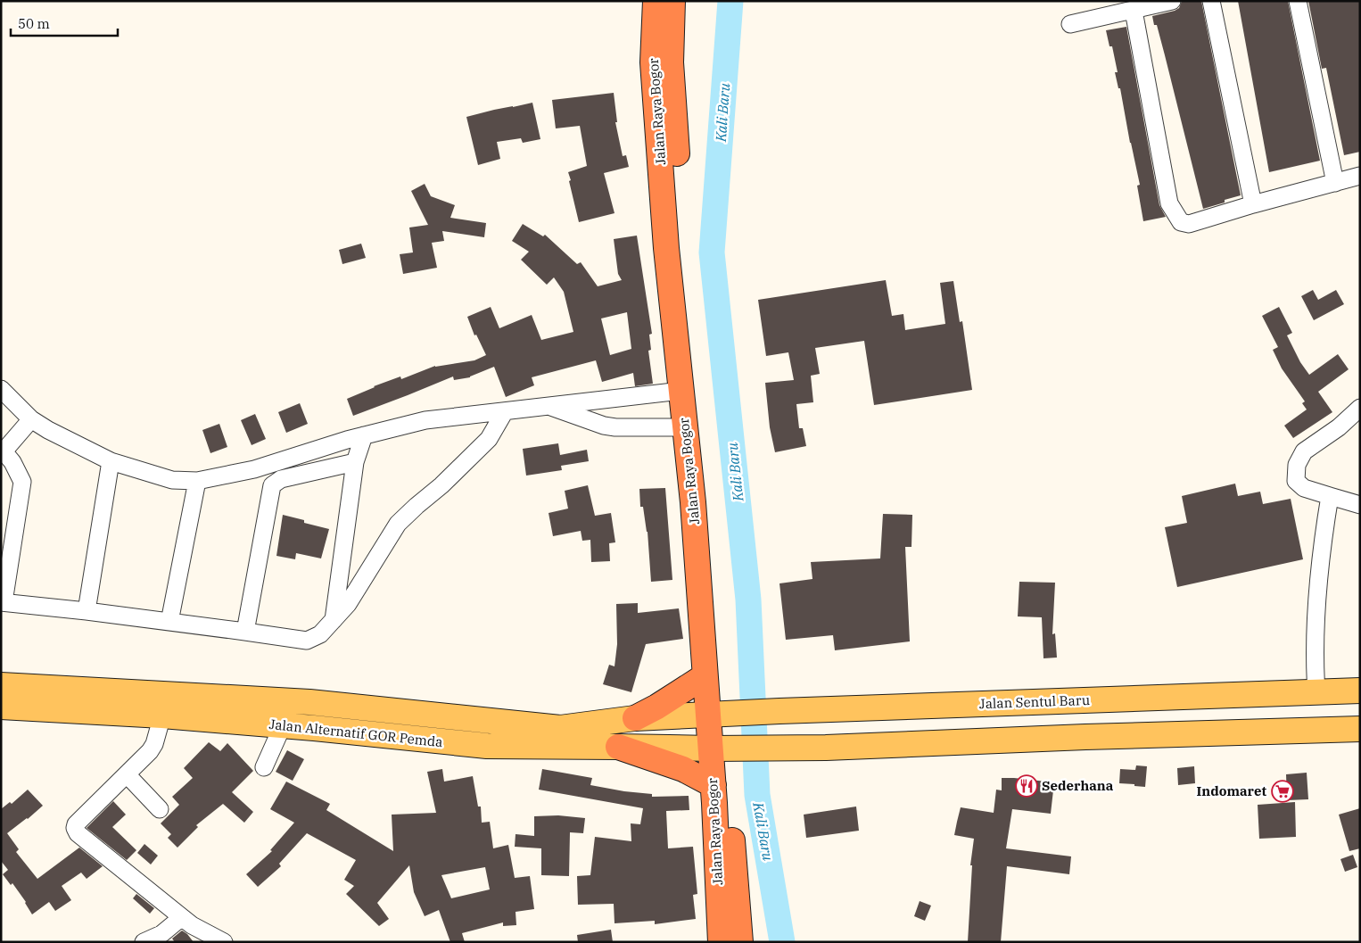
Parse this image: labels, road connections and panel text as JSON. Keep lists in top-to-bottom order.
{
  "streets": {
    "highway": ["Jalan Raya Bogor"],
    "main road": ["Jalan Sentul Baru", "Jalan Alternatif GOR Pemda"]
  },
  "crossings": [
    ["Jalan Raya Bogor", "Jalan Sentul Baru"],
    ["Jalan Raya Bogor", "Jalan Alternatif GOR Pemda"],
    ["Jalan Sentul Baru", "Jalan Alternatif GOR Pemda"]
  ],
  "water": ["Kali Baru"],
  "places": {
    "restaurant": ["Sederhana"],
    "supermarket": ["Indomaret"]
  },
  "scale_bar": "50 m"
}
